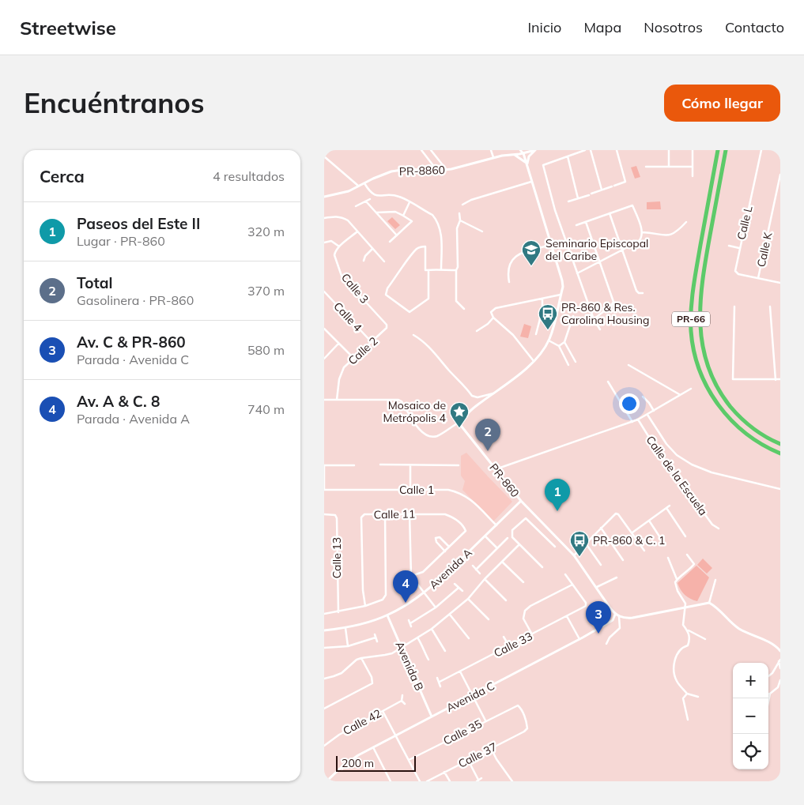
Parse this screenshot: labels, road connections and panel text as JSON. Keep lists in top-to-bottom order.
{
  "streets": {
    "highway": ["PR-66"],
    "street": [
      "PR-8860",
      "Calle L",
      "Calle K",
      "Calle 3",
      "Calle 4",
      "Calle 2",
      "Calle de la Escuela",
      "PR-860",
      "Calle 1",
      "Calle 11",
      "Calle 13",
      "Avenida A",
      "Calle 33",
      "Avenida B",
      "Avenida C",
      "Calle 42",
      "Calle 35",
      "Calle 37"
    ]
  },
  "crossings": [
    ["Calle L", "Calle K"],
    ["Calle 3", "Calle 2"],
    ["Calle 4", "Calle 2"],
    ["PR-860", "Avenida A"],
    ["PR-860", "Avenida C"],
    ["Calle 1", "Avenida A"],
    ["Avenida A", "Avenida B"],
    ["Avenida B", "Avenida C"],
    ["Calle 35", "Calle 37"]
  ],
  "places": {
    "school or university": ["Seminario Episcopal del Caribe"],
    "bus stop": ["PR-860 & Res. Carolina Housing", "PR-860 & C. 1"],
    "place": ["Mosaico de Metrópolis 4"]
  },
  "scale_bar": "200 m",
  "page": {
    "header": "Streetwise",
    "nav": [
      "Inicio",
      "Mapa",
      "Nosotros",
      "Contacto"
    ],
    "buttons": "Cómo llegar",
    "title": "Encuéntranos",
    "heading": ["Cerca", "4 resultados"],
    "list": [
      {
        "mark": "1",
        "name": "Paseos del Este II",
        "note": "Lugar · PR-860",
        "value": "320 m"
      },
      {
        "mark": "2",
        "name": "Total",
        "note": "Gasolinera · PR-860",
        "value": "370 m"
      },
      {
        "mark": "3",
        "name": "Av. C & PR-860",
        "note": "Parada · Avenida C",
        "value": "580 m"
      },
      {
        "mark": "4",
        "name": "Av. A & C. 8",
        "note": "Parada · Avenida A",
        "value": "740 m"
      }
    ],
    "pins": [
      "2",
      "1",
      "4",
      "3"
    ],
    "map_buttons": ["+", "−"],
    "scale": "200 m"
  }
}
